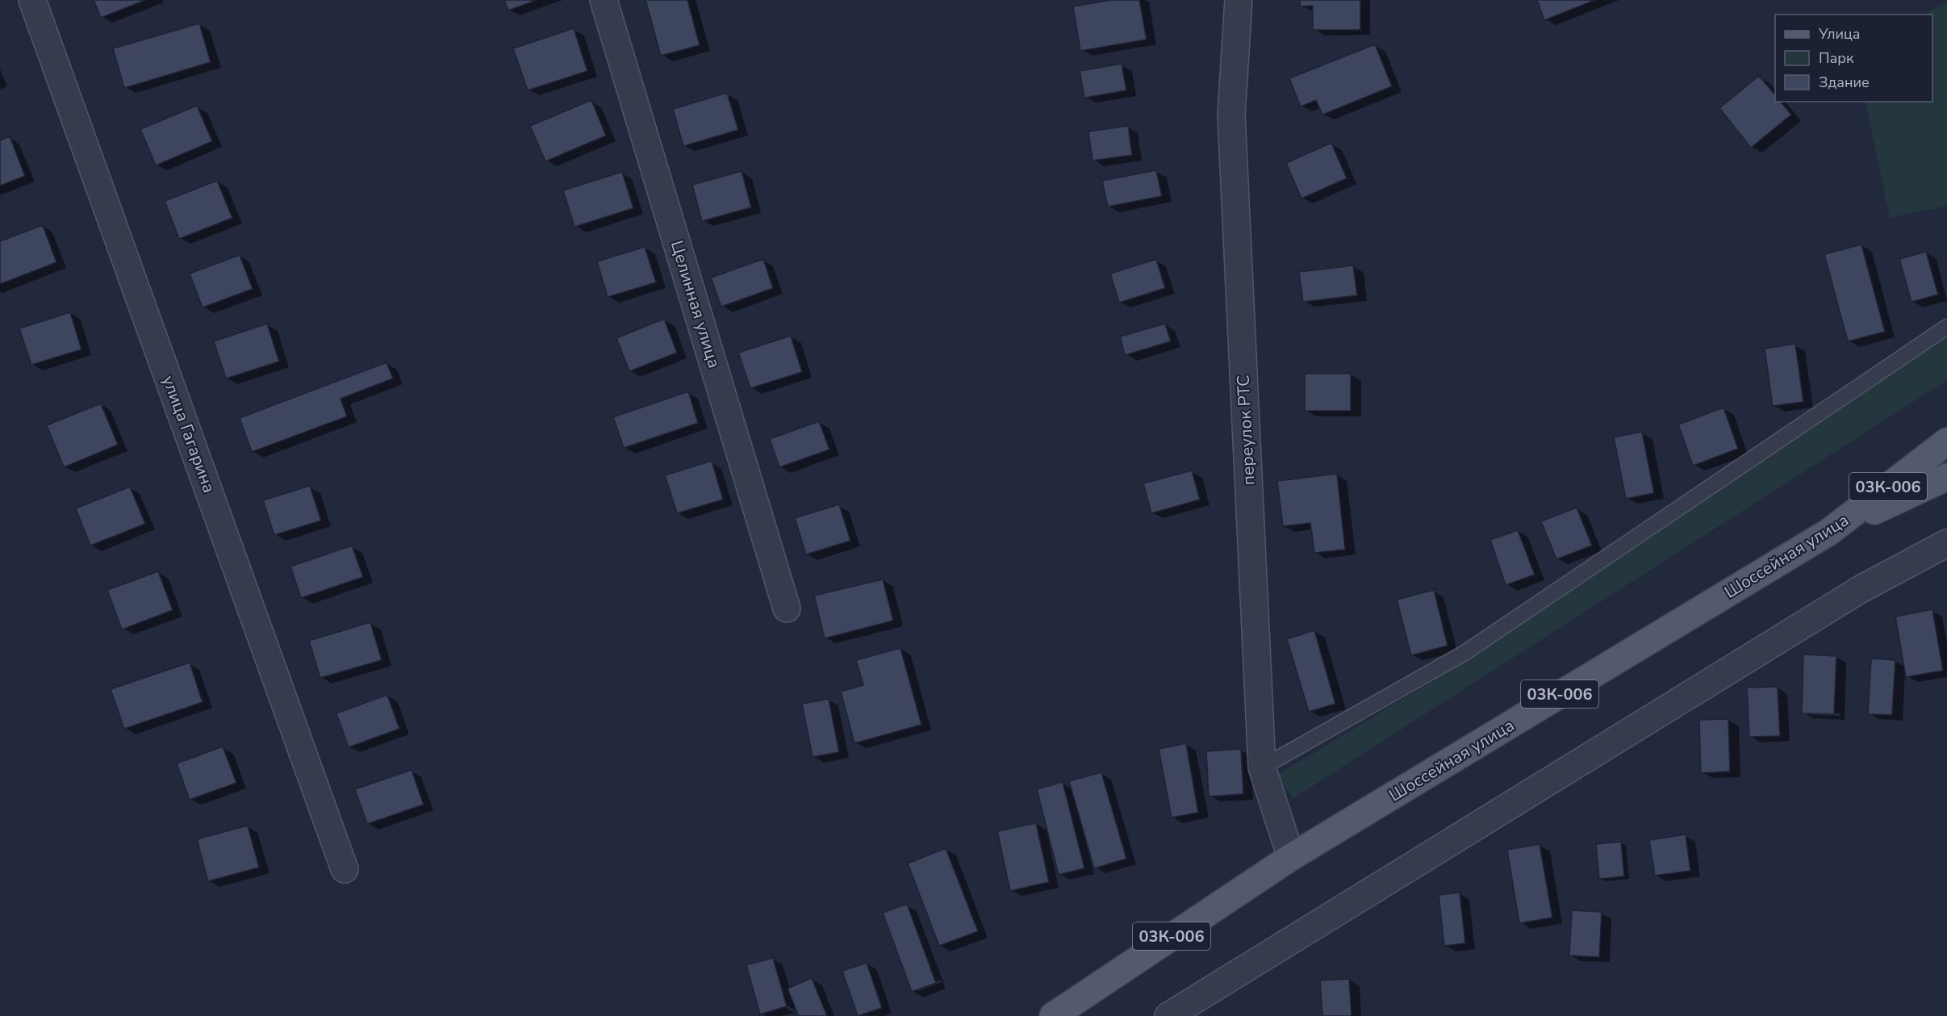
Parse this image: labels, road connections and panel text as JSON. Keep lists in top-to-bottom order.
{
  "streets": {
    "main road": ["03К-006", "Шоссейная улица"],
    "street": ["Целинная улица", "переулок РТС", "улица Гагарина"]
  },
  "crossings": [
    ["переулок РТС", "Шоссейная улица"]
  ],
  "legend": ["Улица", "Парк", "Здание"]
}
